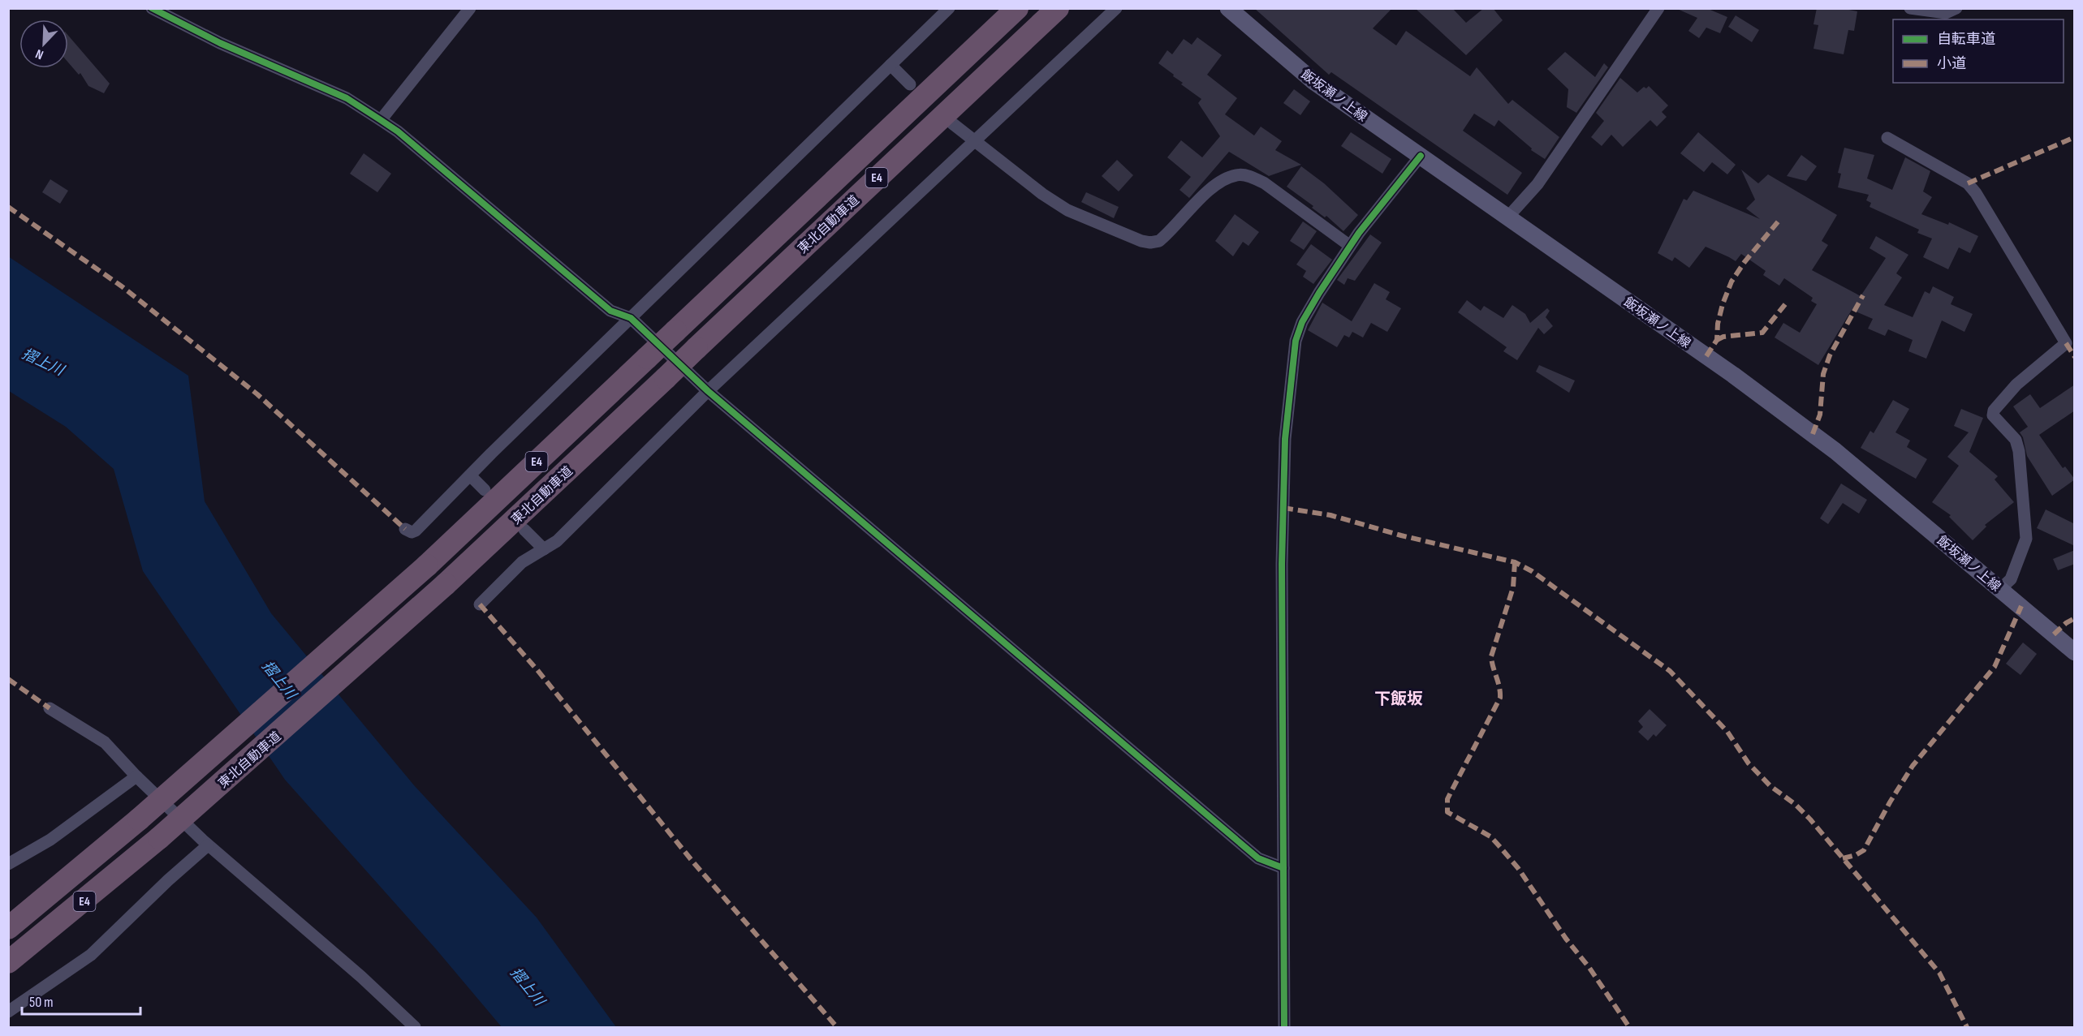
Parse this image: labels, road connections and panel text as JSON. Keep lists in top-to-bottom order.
{
  "streets": {
    "highway": ["E4", "東北自動車道"],
    "main road": ["飯坂瀬ノ上線"]
  },
  "districts": ["下飯坂"],
  "water": ["摺上川"],
  "legend": ["自転車道", "小道"],
  "scale_bar": "50 m",
  "north": "bottom left"
}
